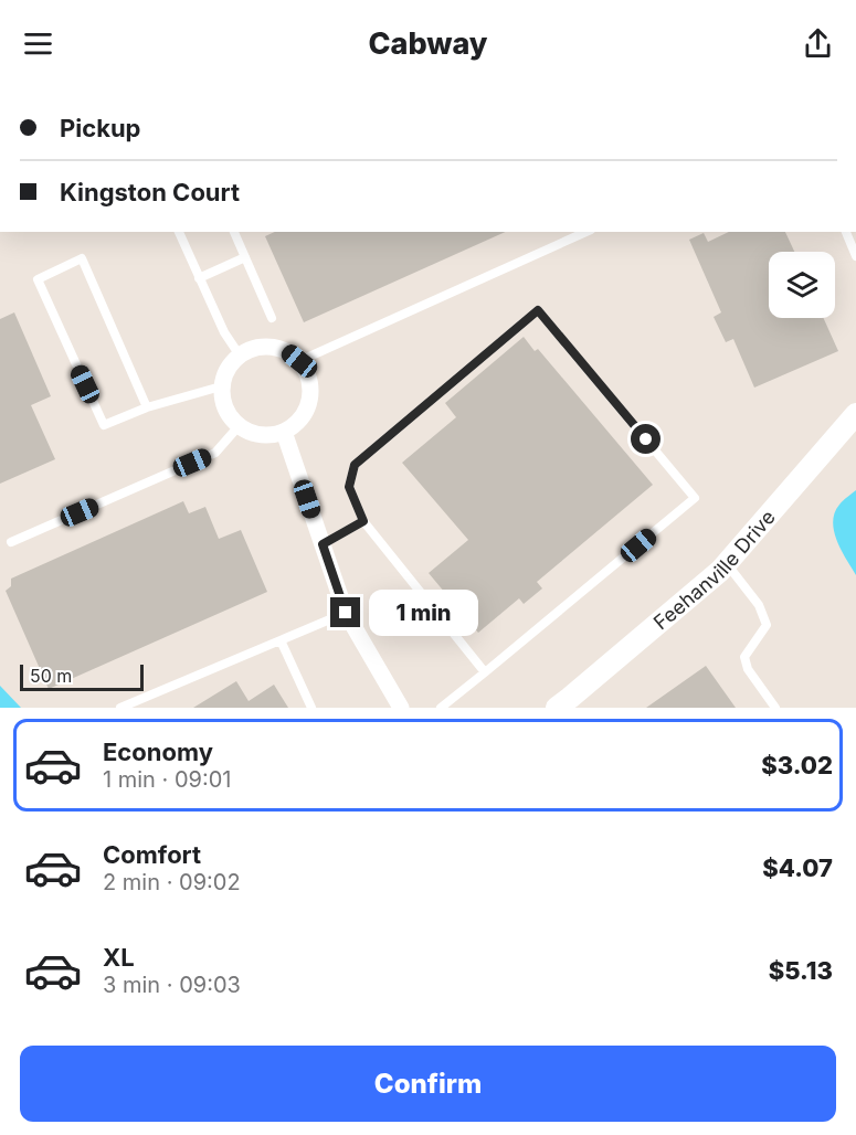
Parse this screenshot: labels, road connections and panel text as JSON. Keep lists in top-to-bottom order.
{
  "streets": {
    "street": ["Feehanville Drive"]
  },
  "scale_bar": "50 m",
  "page": {
    "header": "Cabway",
    "banner": ["Pickup", "Kingston Court"],
    "bubble": "1 min",
    "scale": "50 m",
    "list": [
      {
        "name": "Economy",
        "note": "1 min · 09:01",
        "value": "$3.02"
      },
      {
        "name": "Comfort",
        "note": "2 min · 09:02",
        "value": "$4.07"
      },
      {
        "name": "XL",
        "note": "3 min · 09:03",
        "value": "$5.13"
      }
    ],
    "buttons": "Confirm"
  }
}
